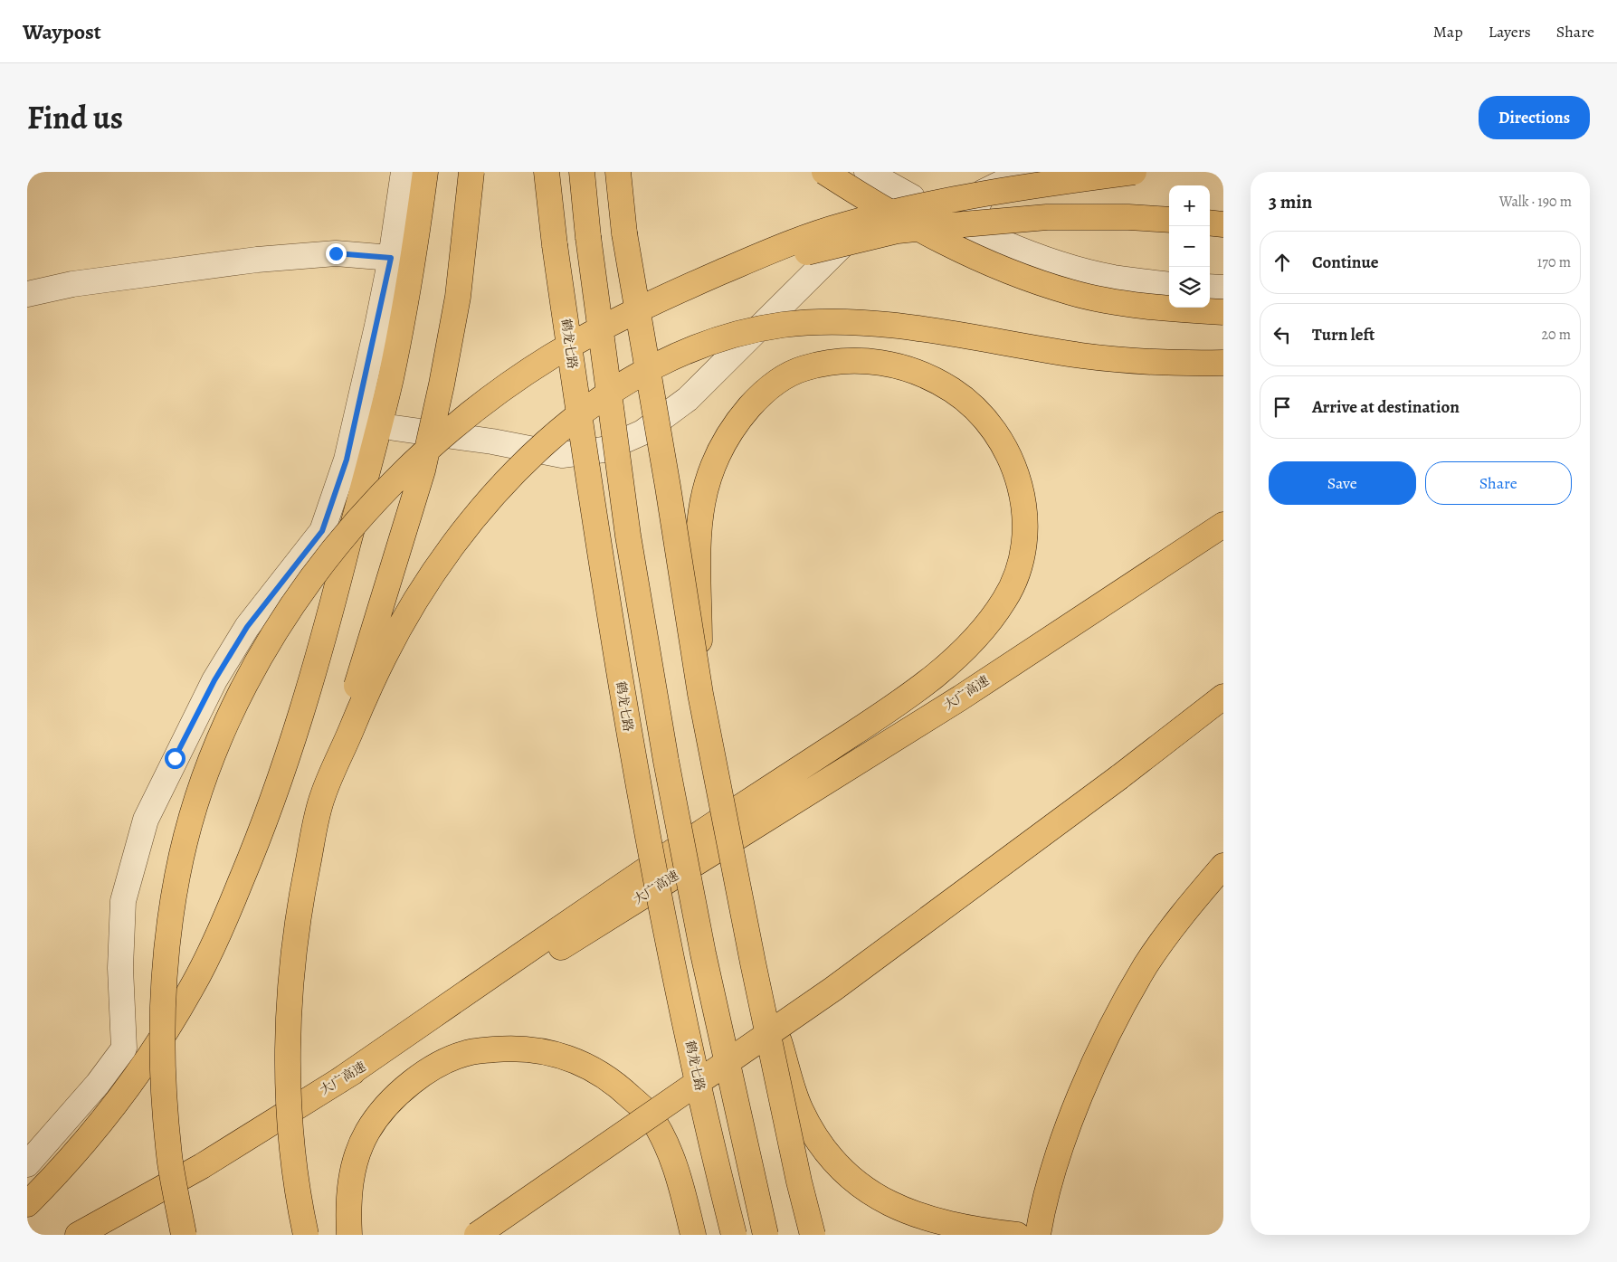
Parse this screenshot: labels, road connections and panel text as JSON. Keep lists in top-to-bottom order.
{
  "streets": {
    "highway": ["鹤龙七路", "大广高速"]
  },
  "page": {
    "header": "Waypost",
    "nav": ["Map", "Layers", "Share"],
    "title": "Find us",
    "buttons": [
      "Directions",
      ["Save", "Share"]
    ],
    "heading": ["3 min", "Walk · 190 m"],
    "map_buttons": ["+", "−"],
    "list": [
      ["Continue", "170 m"],
      ["Turn left", "20 m"],
      "Arrive at destination"
    ]
  }
}
